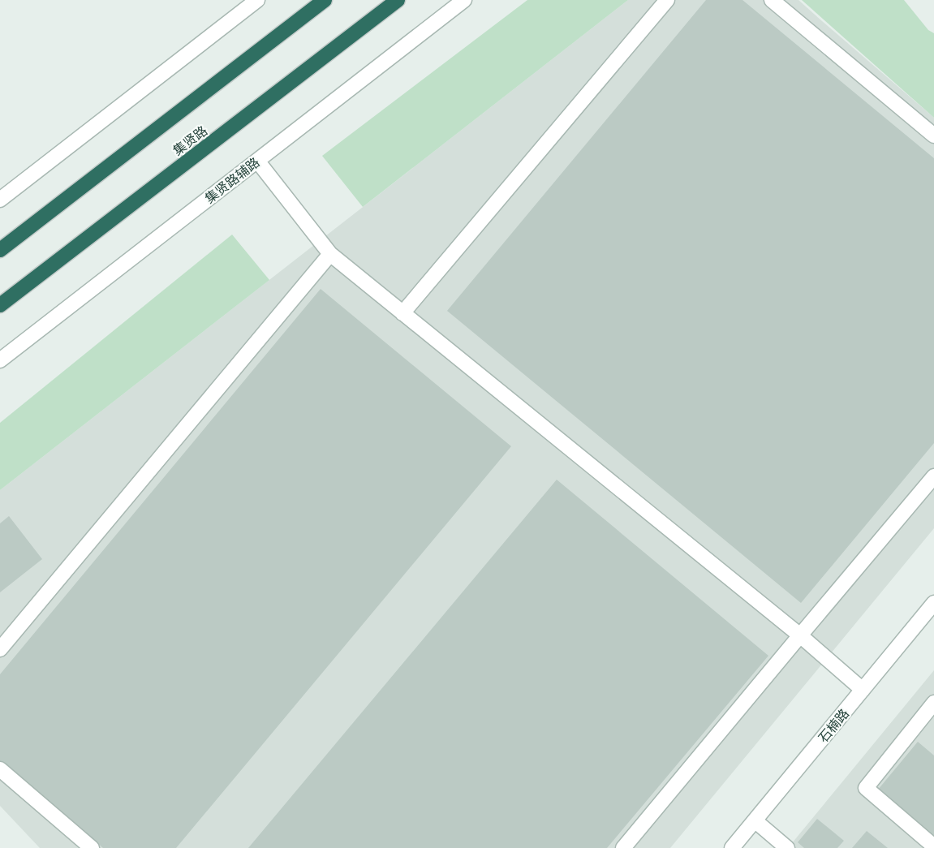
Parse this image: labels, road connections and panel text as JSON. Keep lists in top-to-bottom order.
{
  "streets": {
    "highway": ["集贤路"],
    "street": ["集贤路辅路", "石楠路"]
  }
}
